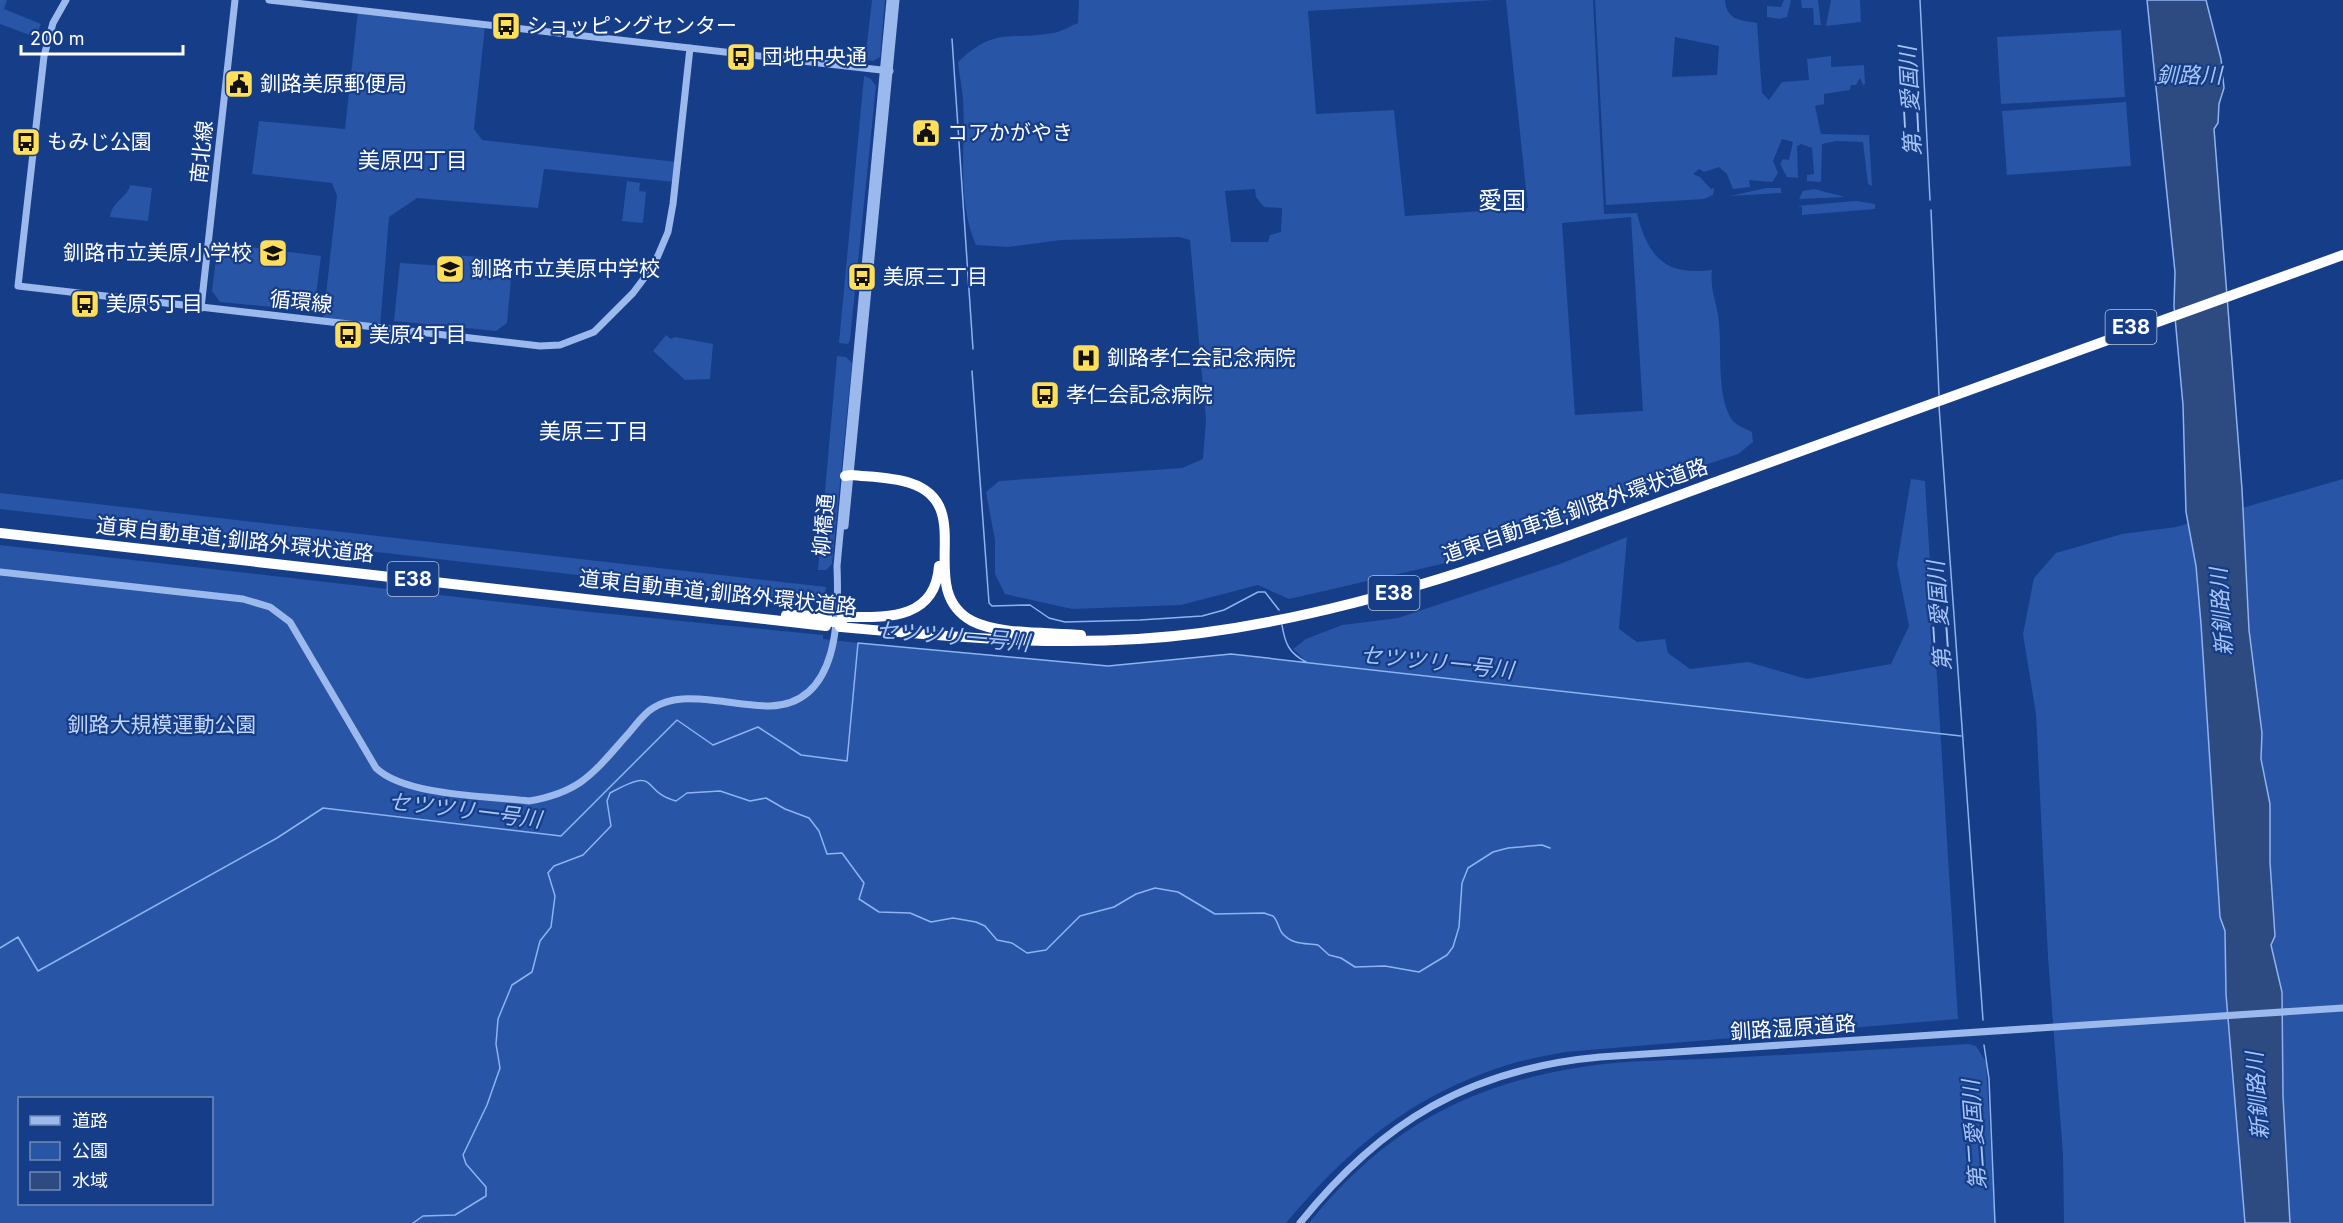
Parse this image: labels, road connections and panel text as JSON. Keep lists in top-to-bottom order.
{
  "streets": {
    "highway": ["E38", "道東自動車道;釧路外環状道路"],
    "street": [
      "南北線",
      "循環線",
      "柳橋通",
      "釧路湿原道路"
    ]
  },
  "crossings": [
    ["南北線", "循環線"]
  ],
  "districts": ["美原四丁目", "愛国", "美原三丁目"],
  "water": [
    "釧路川",
    "第二愛国川",
    "新釧路川",
    "セツツリ一号川"
  ],
  "parks": ["釧路大規模運動公園"],
  "places": {
    "bus stop": [
      "ショッピングセンター",
      "団地中央通",
      "もみじ公園",
      "美原三丁目",
      "美原5丁目",
      "美原4丁目",
      "孝仁会記念病院"
    ],
    "public building": ["釧路美原郵便局", "コアかがやき"],
    "school or university": ["釧路市立美原小学校", "釧路市立美原中学校"],
    "hospital": ["釧路孝仁会記念病院"]
  },
  "legend": ["道路", "公園", "水域"],
  "scale_bar": "200 m"
}
